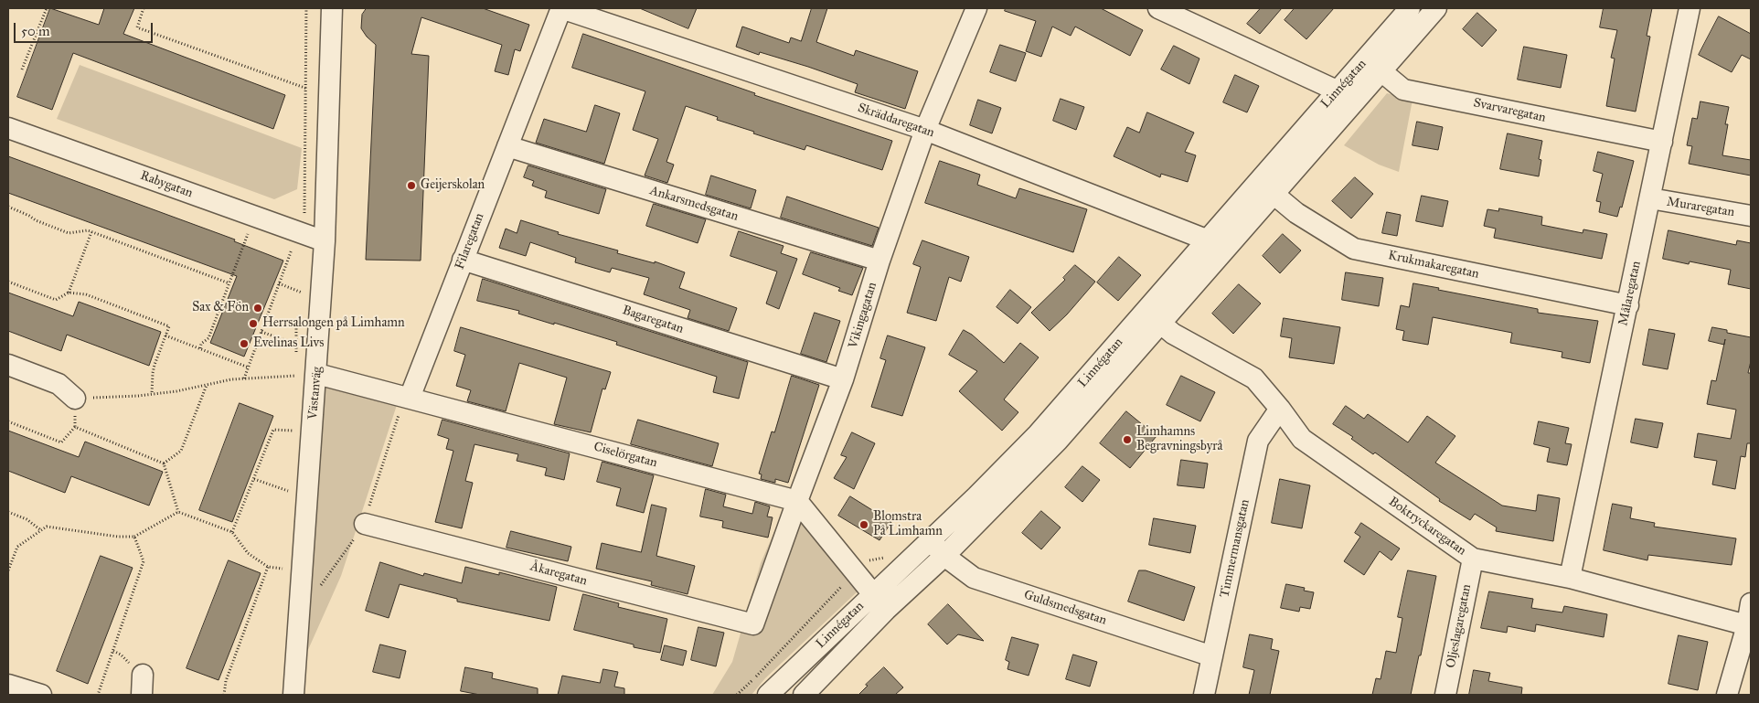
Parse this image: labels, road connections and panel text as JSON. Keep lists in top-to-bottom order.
{
  "streets": {
    "street": [
      "Linnégatan",
      "Svarvaregatan",
      "Skräddaregatan",
      "Rabygatan",
      "Ankarsmedsgatan",
      "Muraregatan",
      "Filaregatan",
      "Krukmakaregatan",
      "Målaregatan",
      "Vikingagatan",
      "Bagaregatan",
      "Västanväg",
      "Ciselörgatan",
      "Boktryckaregatan",
      "Timmermansgatan",
      "Åkaregatan",
      "Guldsmedsgatan",
      "Oljeslagaregatan"
    ]
  },
  "crossings": [
    ["Linnégatan", "Svarvaregatan"],
    ["Linnégatan", "Skräddaregatan"],
    ["Linnégatan", "Krukmakaregatan"],
    ["Linnégatan", "Boktryckaregatan"],
    ["Linnégatan", "Guldsmedsgatan"],
    ["Svarvaregatan", "Målaregatan"],
    ["Skräddaregatan", "Filaregatan"],
    ["Skräddaregatan", "Vikingagatan"],
    ["Rabygatan", "Västanväg"],
    ["Ankarsmedsgatan", "Filaregatan"],
    ["Ankarsmedsgatan", "Vikingagatan"],
    ["Muraregatan", "Målaregatan"],
    ["Filaregatan", "Bagaregatan"],
    ["Filaregatan", "Ciselörgatan"],
    ["Krukmakaregatan", "Målaregatan"],
    ["Målaregatan", "Boktryckaregatan"],
    ["Vikingagatan", "Bagaregatan"],
    ["Vikingagatan", "Ciselörgatan"],
    ["Vikingagatan", "Åkaregatan"],
    ["Västanväg", "Ciselörgatan"],
    ["Boktryckaregatan", "Timmermansgatan"],
    ["Boktryckaregatan", "Oljeslagaregatan"],
    ["Timmermansgatan", "Guldsmedsgatan"]
  ],
  "places": [
    "Geijerskolan",
    "Sax & Fön",
    "Herrsalongen på Limhamn",
    "Evelinas Livs",
    "Limhamns Begravningsbyrå",
    "Blomstra På Limhamn"
  ],
  "scale_bar": "50 m"
}
